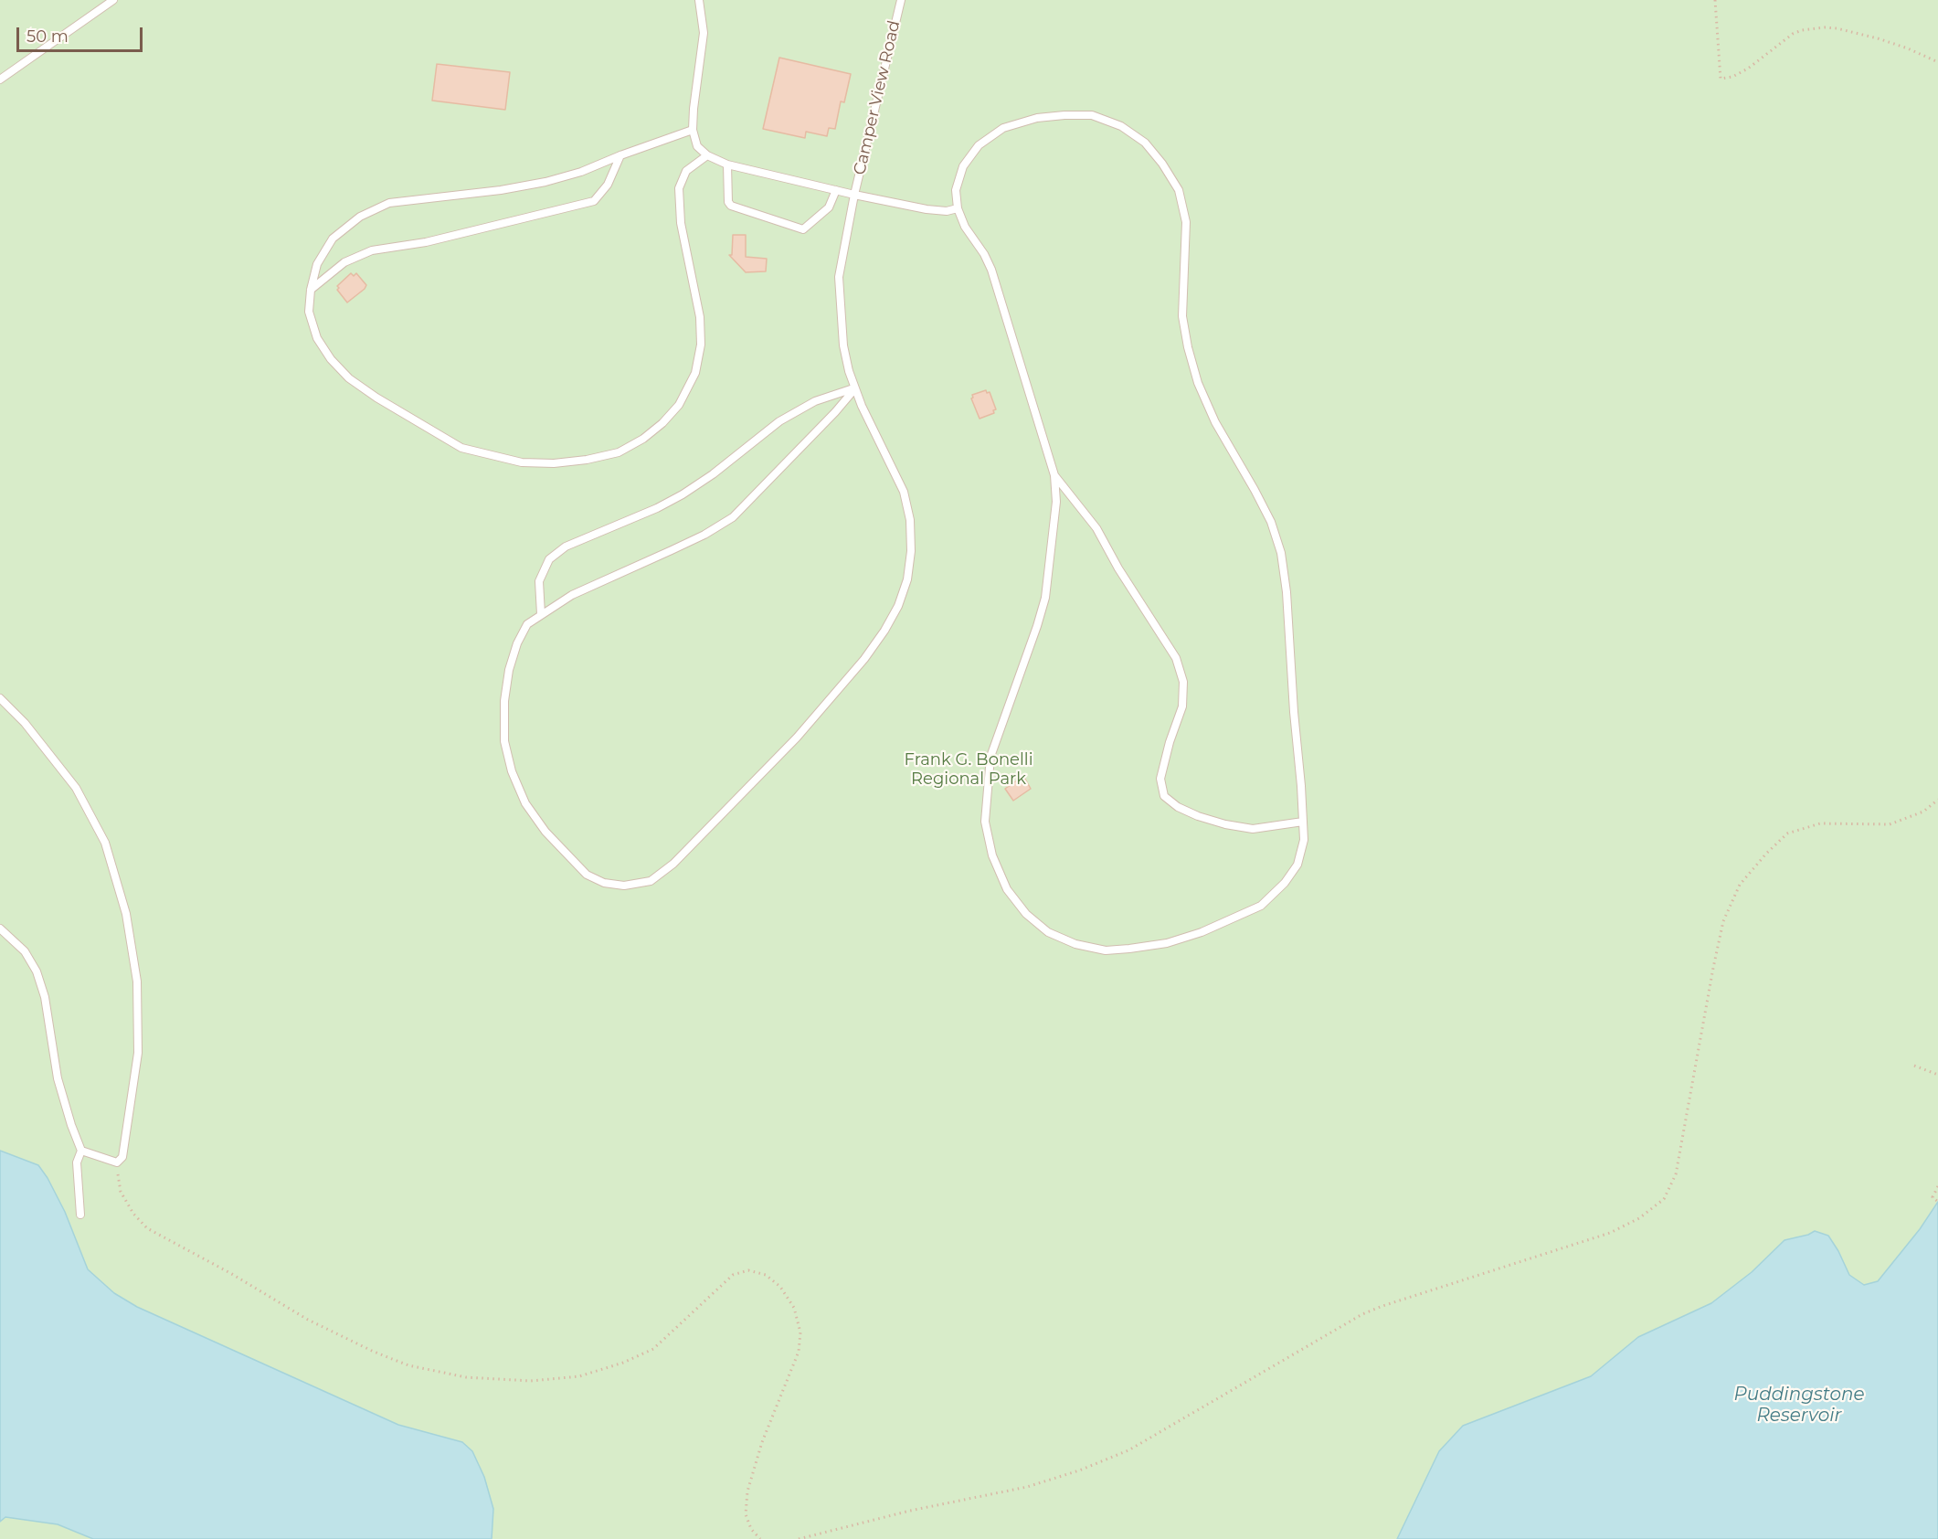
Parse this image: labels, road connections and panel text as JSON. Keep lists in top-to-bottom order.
{
  "streets": {
    "lane": ["Camper View Road"]
  },
  "water": ["Puddingstone Reservoir"],
  "parks": ["Frank G. Bonelli Regional Park"],
  "scale_bar": "50 m"
}
